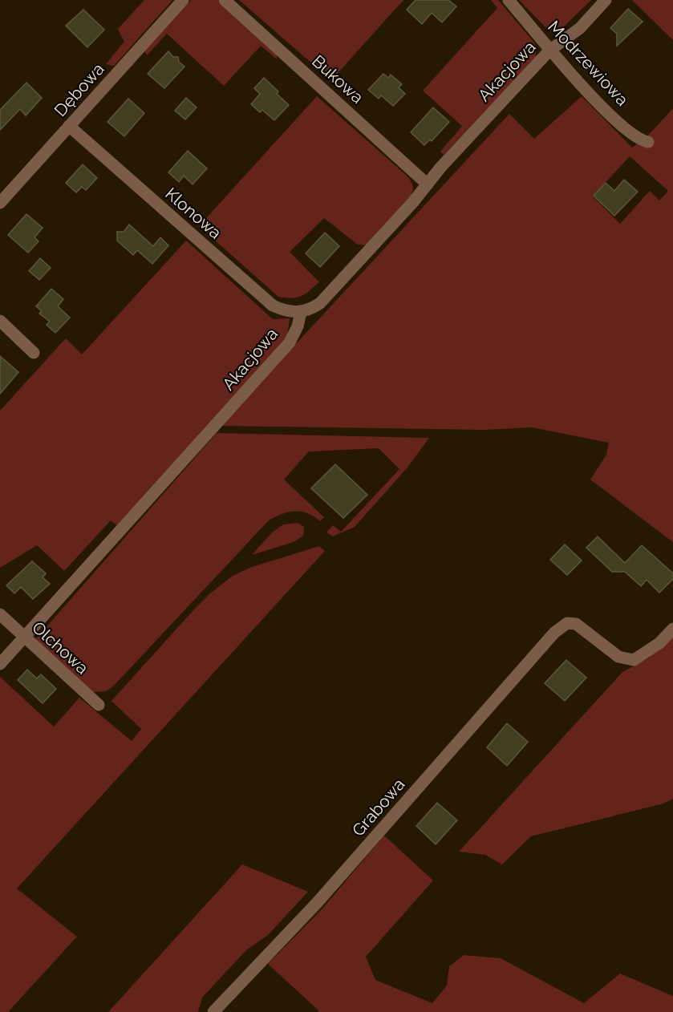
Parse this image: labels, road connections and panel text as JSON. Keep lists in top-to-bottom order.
{
  "streets": {
    "street": [
      "Modrzewiowa",
      "Akacjowa",
      "Bukowa",
      "Dębowa",
      "Klonowa",
      "Olchowa",
      "Grabowa"
    ]
  },
  "crossings": [
    ["Modrzewiowa", "Akacjowa"],
    ["Akacjowa", "Bukowa"],
    ["Akacjowa", "Klonowa"],
    ["Akacjowa", "Olchowa"],
    ["Dębowa", "Klonowa"]
  ]
}
